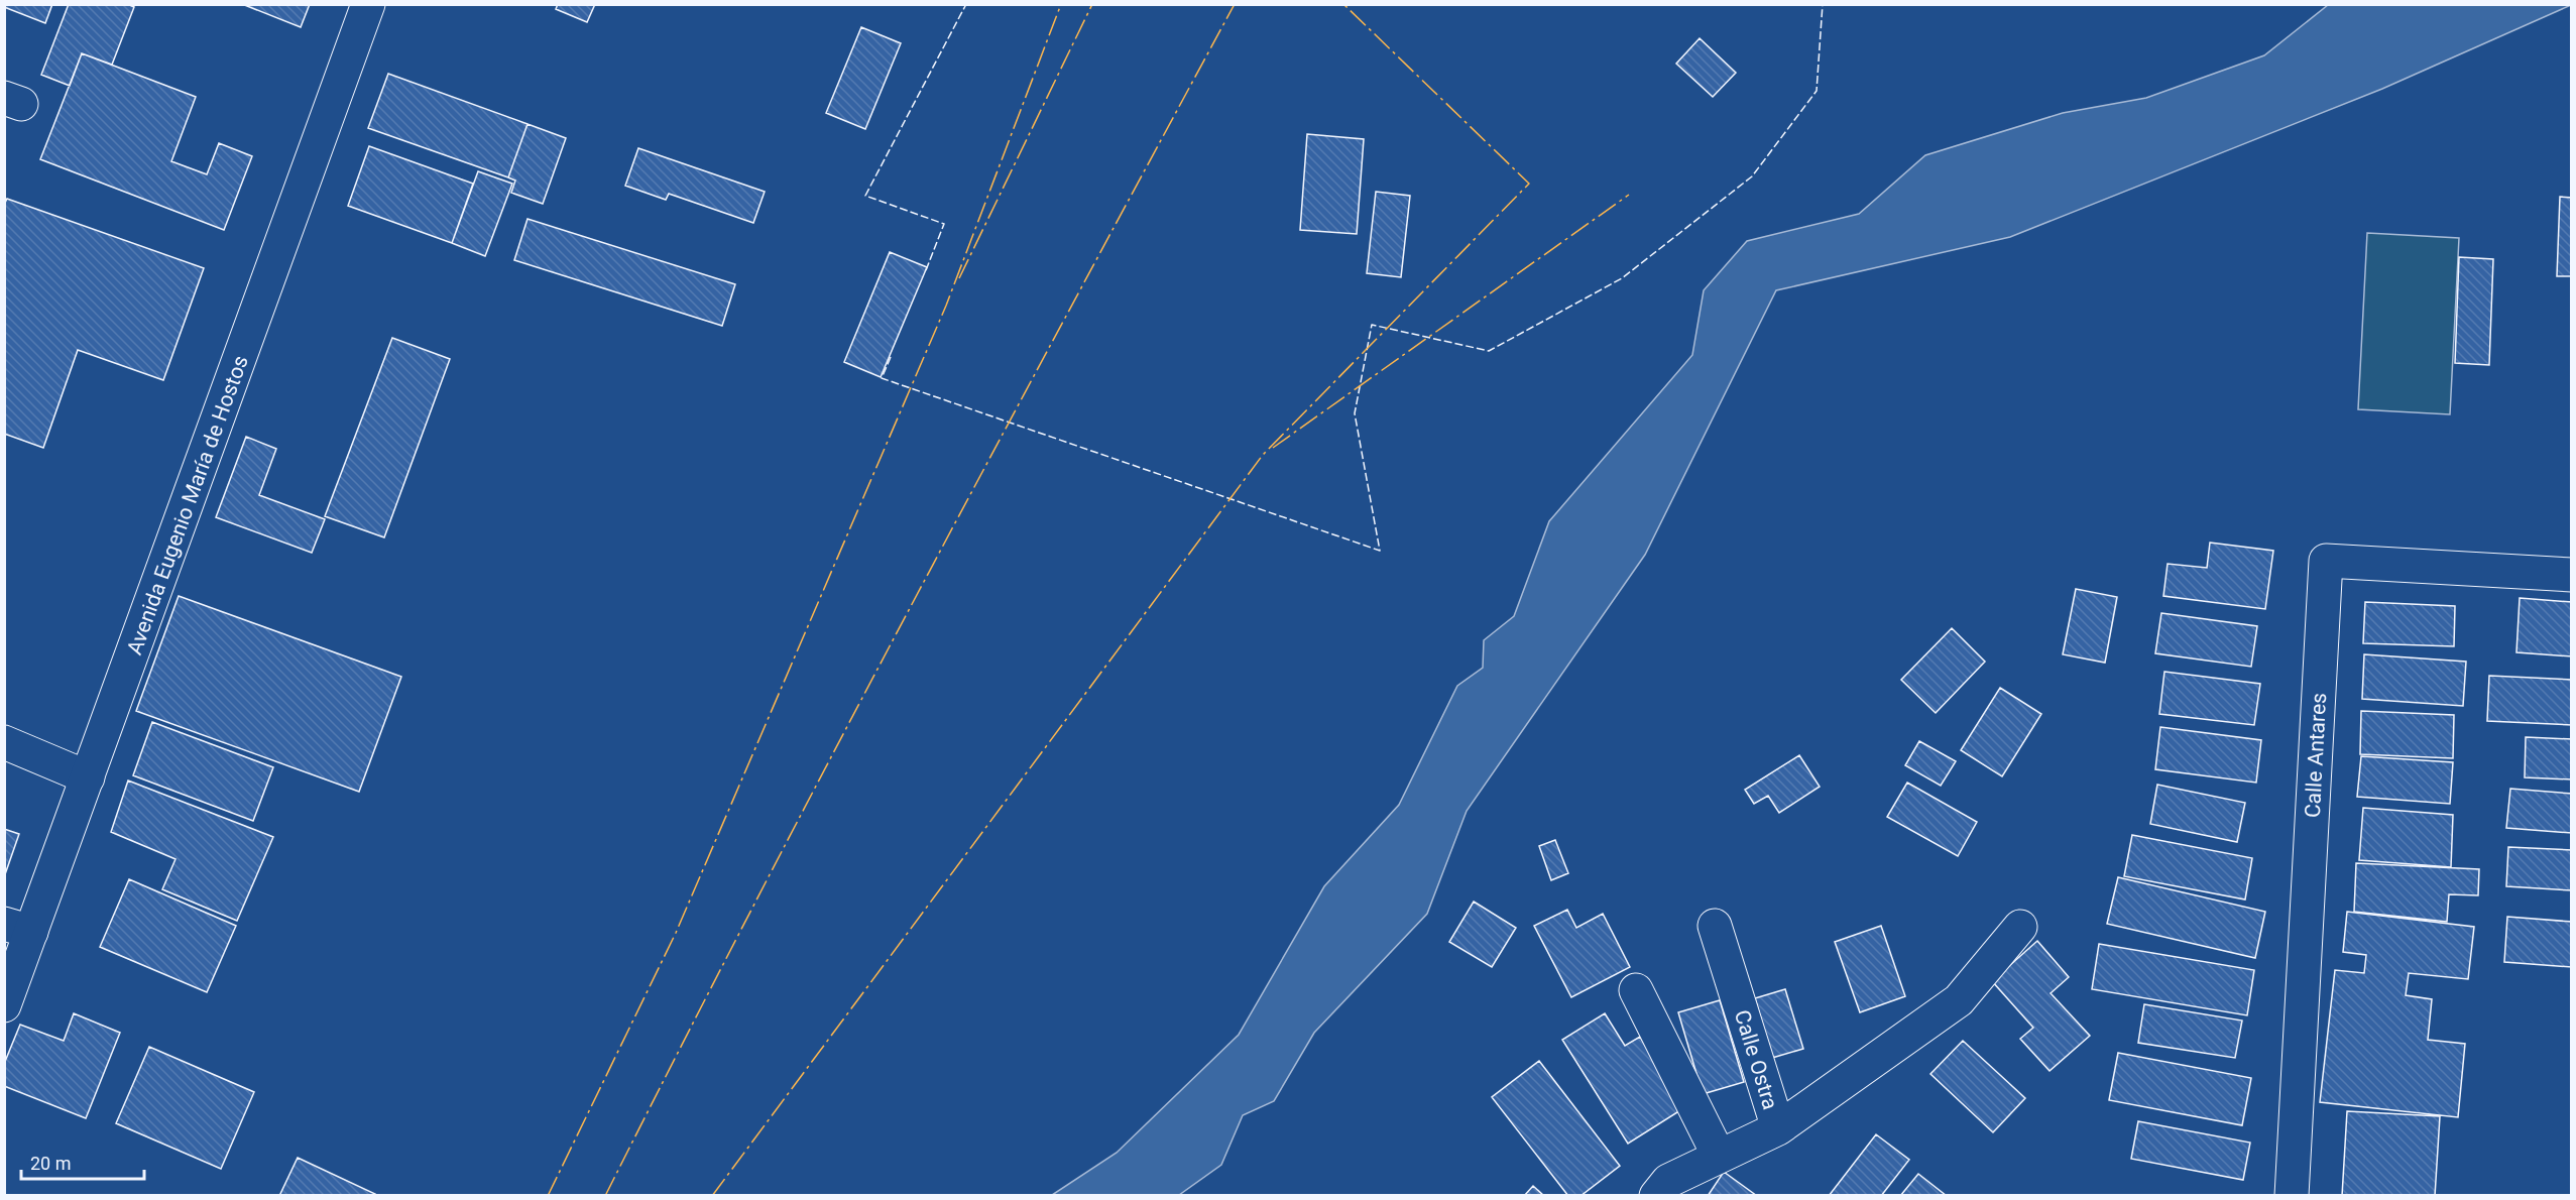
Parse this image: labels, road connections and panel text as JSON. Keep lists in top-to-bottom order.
{
  "streets": {
    "street": ["Avenida Eugenio María de Hostos", "Calle Antares", "Calle Ostra"]
  },
  "scale_bar": "20 m"
}
